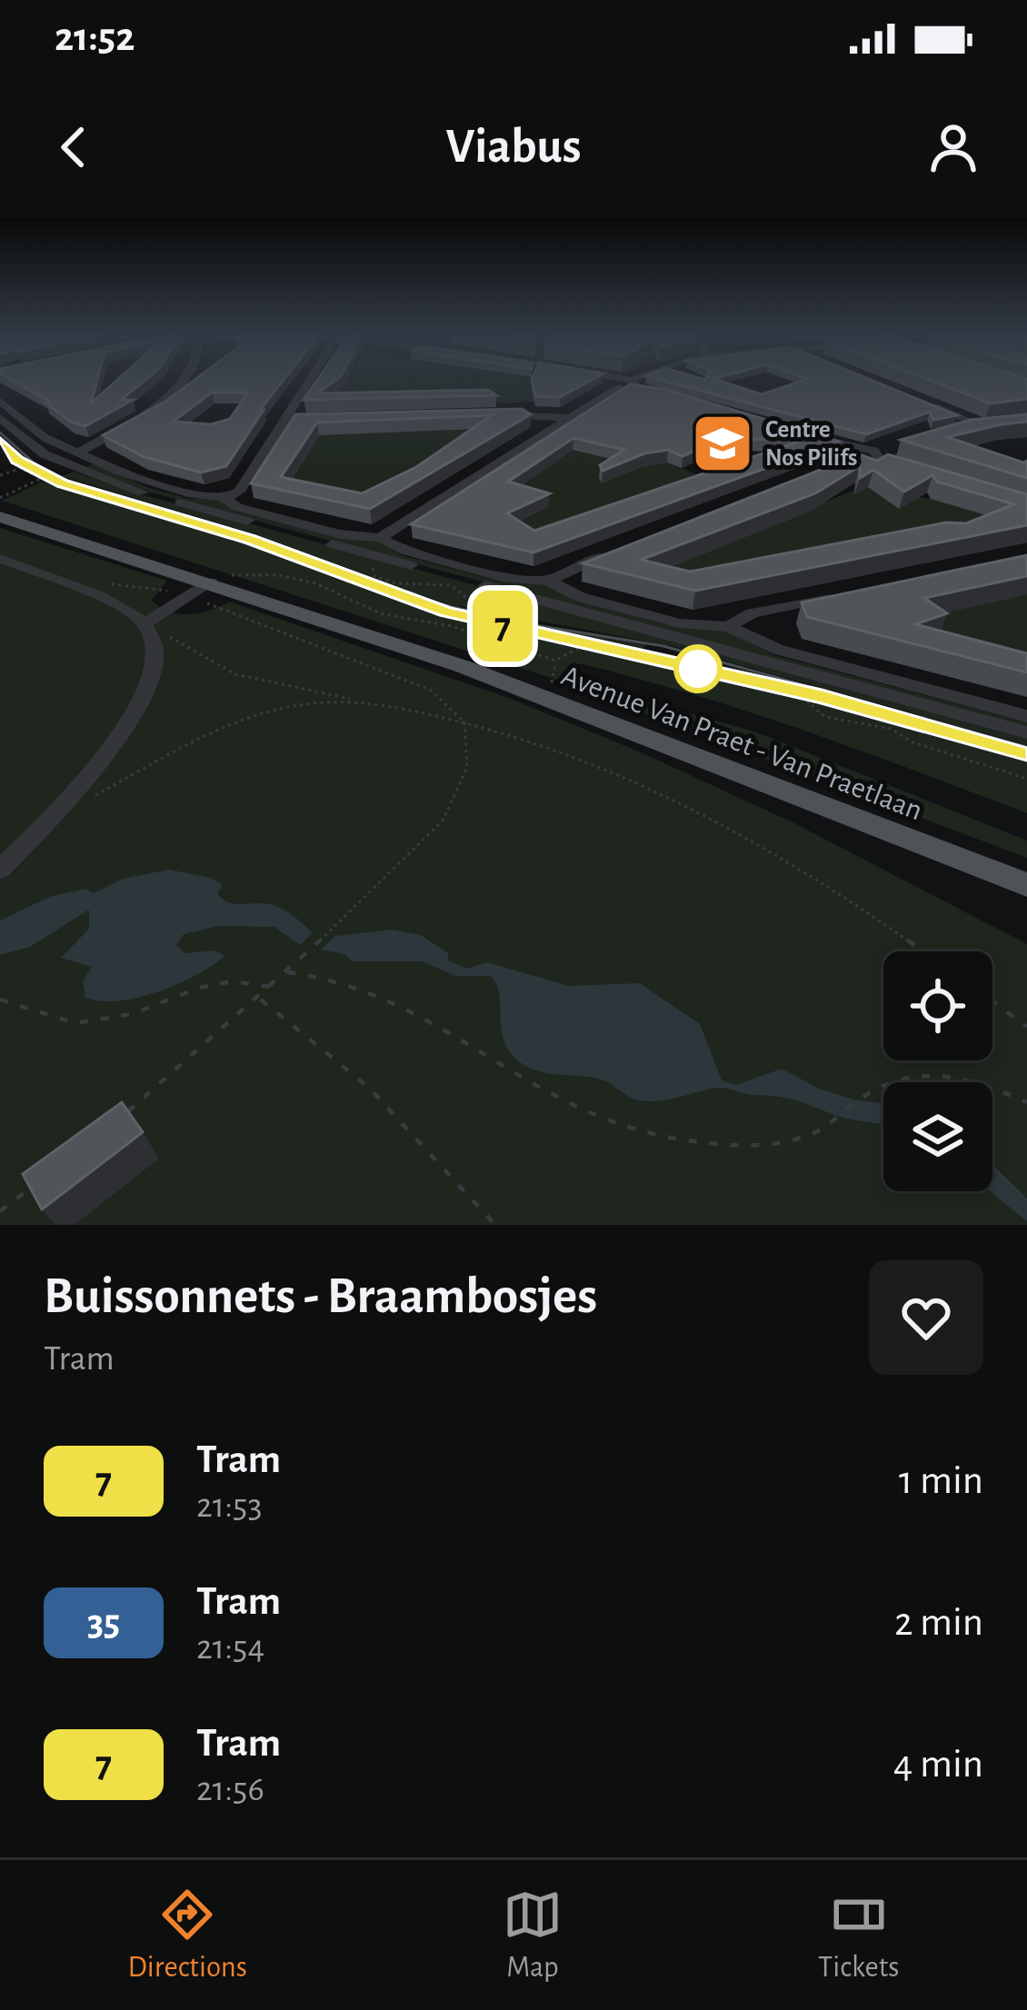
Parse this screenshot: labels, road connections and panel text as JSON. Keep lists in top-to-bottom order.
{
  "streets": {
    "main road": ["Avenue Van Praet - Van Praetlaan"]
  },
  "places": {
    "school or university": ["Centre Nos Pilifs"]
  },
  "lines": ["tram line 7"],
  "page": {
    "status": "21:52",
    "header": "Viabus",
    "on_map": "7",
    "heading": ["Buissonnets - Braambosjes", "Tram"],
    "list": [
      {
        "mark": "7",
        "name": "Tram",
        "note": "21:53",
        "value": "1 min"
      },
      {
        "mark": "35",
        "name": "Tram",
        "note": "21:54",
        "value": "2 min"
      },
      {
        "mark": "7",
        "name": "Tram",
        "note": "21:56",
        "value": "4 min"
      }
    ],
    "tabs": ["Directions", "Map", "Tickets"]
  }
}
